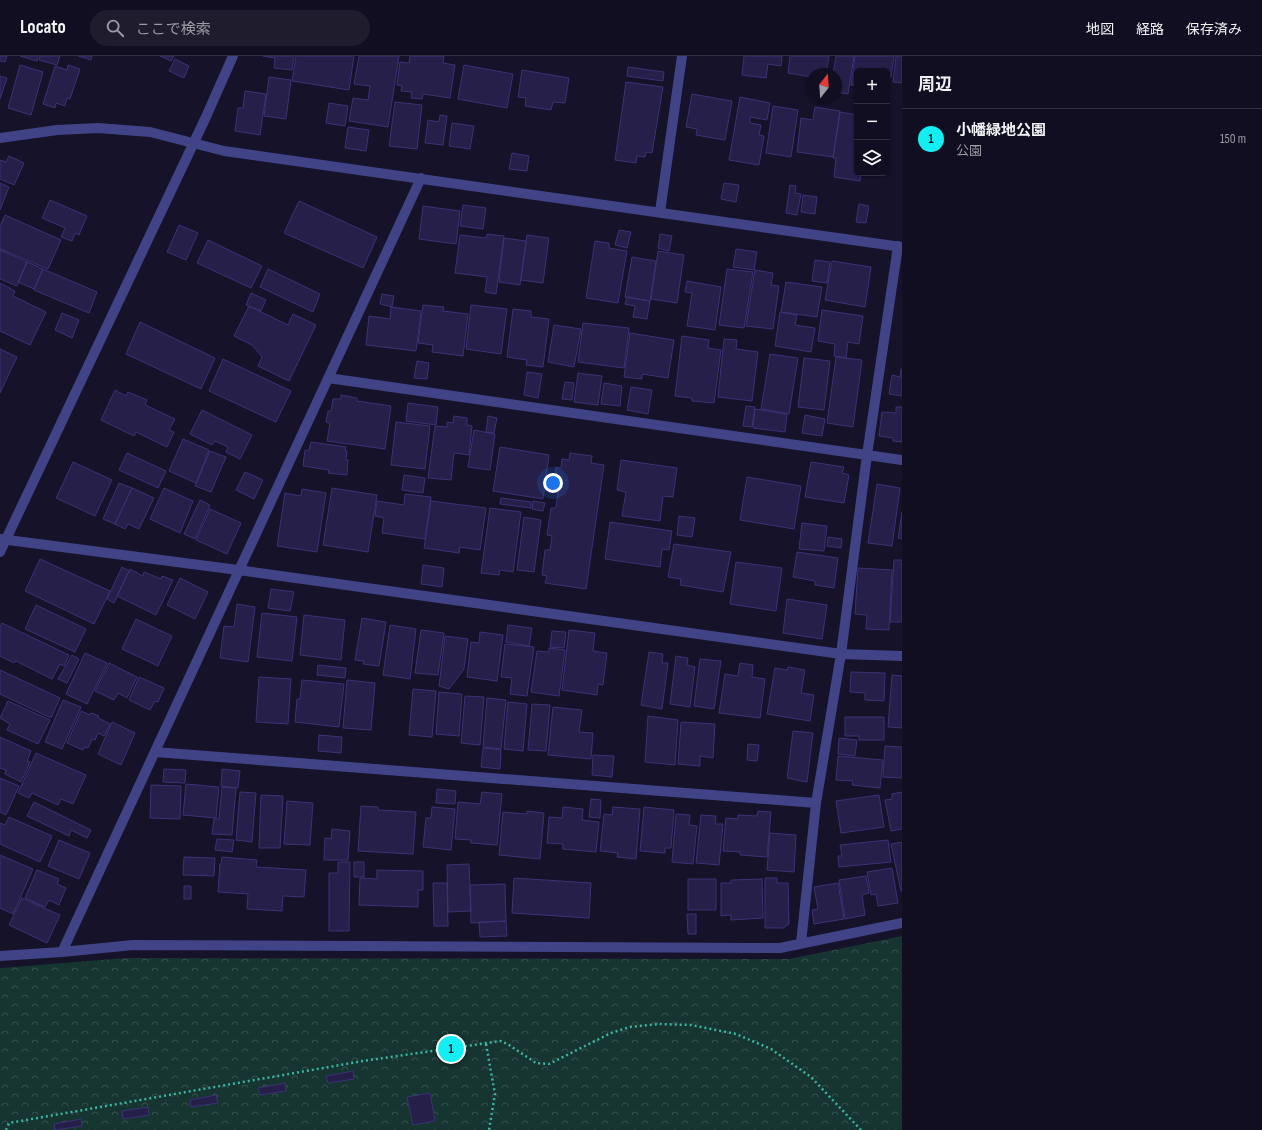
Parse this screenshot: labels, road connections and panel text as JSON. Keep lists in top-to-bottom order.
{
  "north": "top",
  "page": {
    "header": "Locato",
    "search": "ここで検索",
    "nav": ["地図", "経路", "保存済み"],
    "heading": "周辺",
    "map_buttons": ["+", "−"],
    "list": [
      {
        "mark": "1",
        "name": "小幡緑地公園",
        "note": "公園",
        "value": "150 m"
      }
    ],
    "pins": "1"
  }
}
